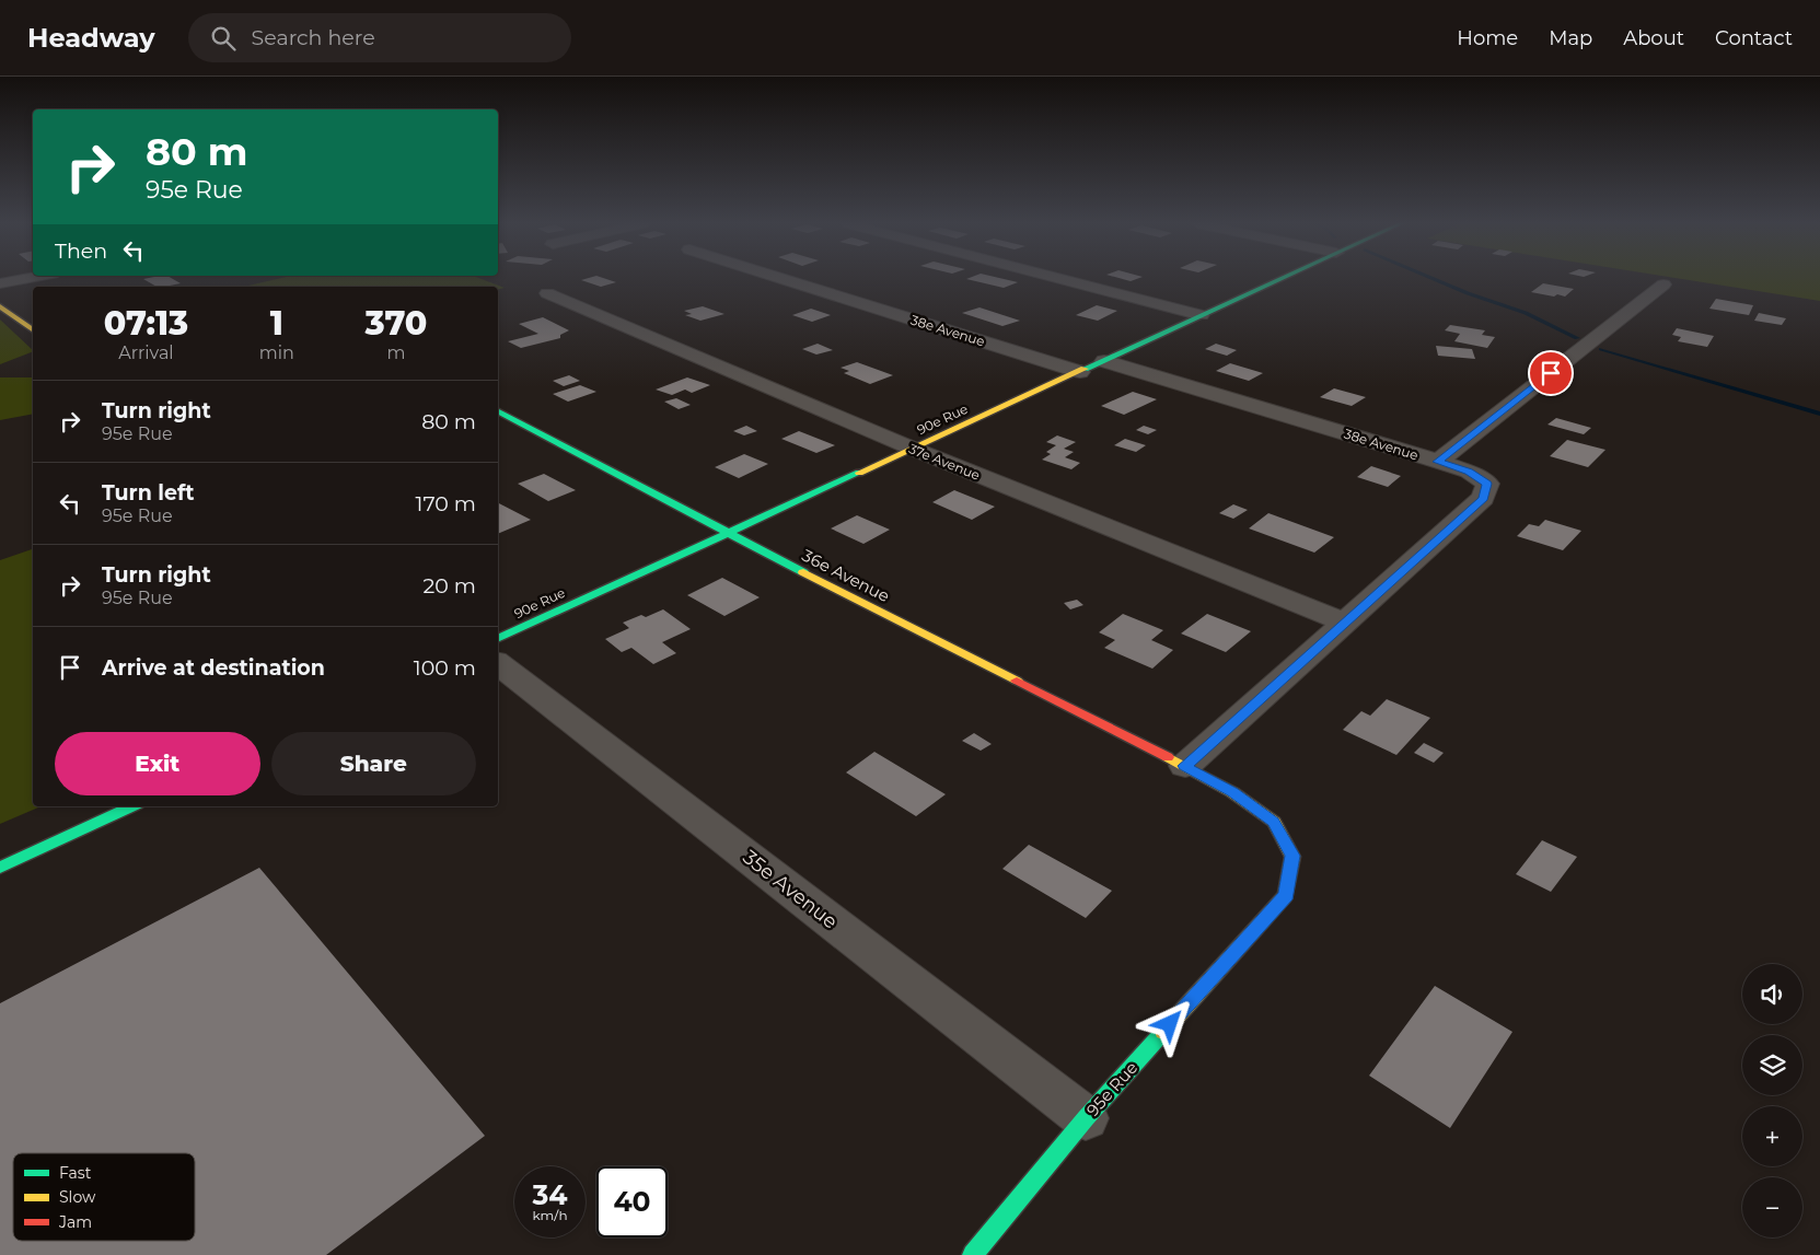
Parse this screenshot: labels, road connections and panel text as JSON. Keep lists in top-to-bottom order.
{
  "streets": {
    "street": [
      "38e Avenue",
      "90e Rue",
      "37e Avenue",
      "36e Avenue",
      "35e Avenue",
      "95e Rue"
    ]
  },
  "crossings": [
    ["38e Avenue", "90e Rue"],
    ["90e Rue", "37e Avenue"],
    ["90e Rue", "36e Avenue"],
    ["36e Avenue", "95e Rue"],
    ["35e Avenue", "95e Rue"]
  ],
  "legend": ["Fast", "Slow", "Jam"],
  "page": {
    "header": "Headway",
    "search": "Search here",
    "nav": [
      "Home",
      "Map",
      "About",
      "Contact"
    ],
    "turn": ["80 m", "95e Rue"],
    "then": "Then",
    "eta": [
      "07:13",
      "Arrival",
      "1",
      "min",
      "370",
      "m"
    ],
    "list": [
      {
        "name": "Turn right",
        "note": "95e Rue",
        "value": "80 m"
      },
      {
        "name": "Turn left",
        "note": "95e Rue",
        "value": "170 m"
      },
      {
        "name": "Turn right",
        "note": "95e Rue",
        "value": "20 m"
      },
      {
        "name": "Arrive at destination",
        "value": "100 m"
      }
    ],
    "buttons": ["Exit", "Share"],
    "map_buttons": ["+", "−"],
    "speed": "34 km/h",
    "limit": "40"
  }
}
